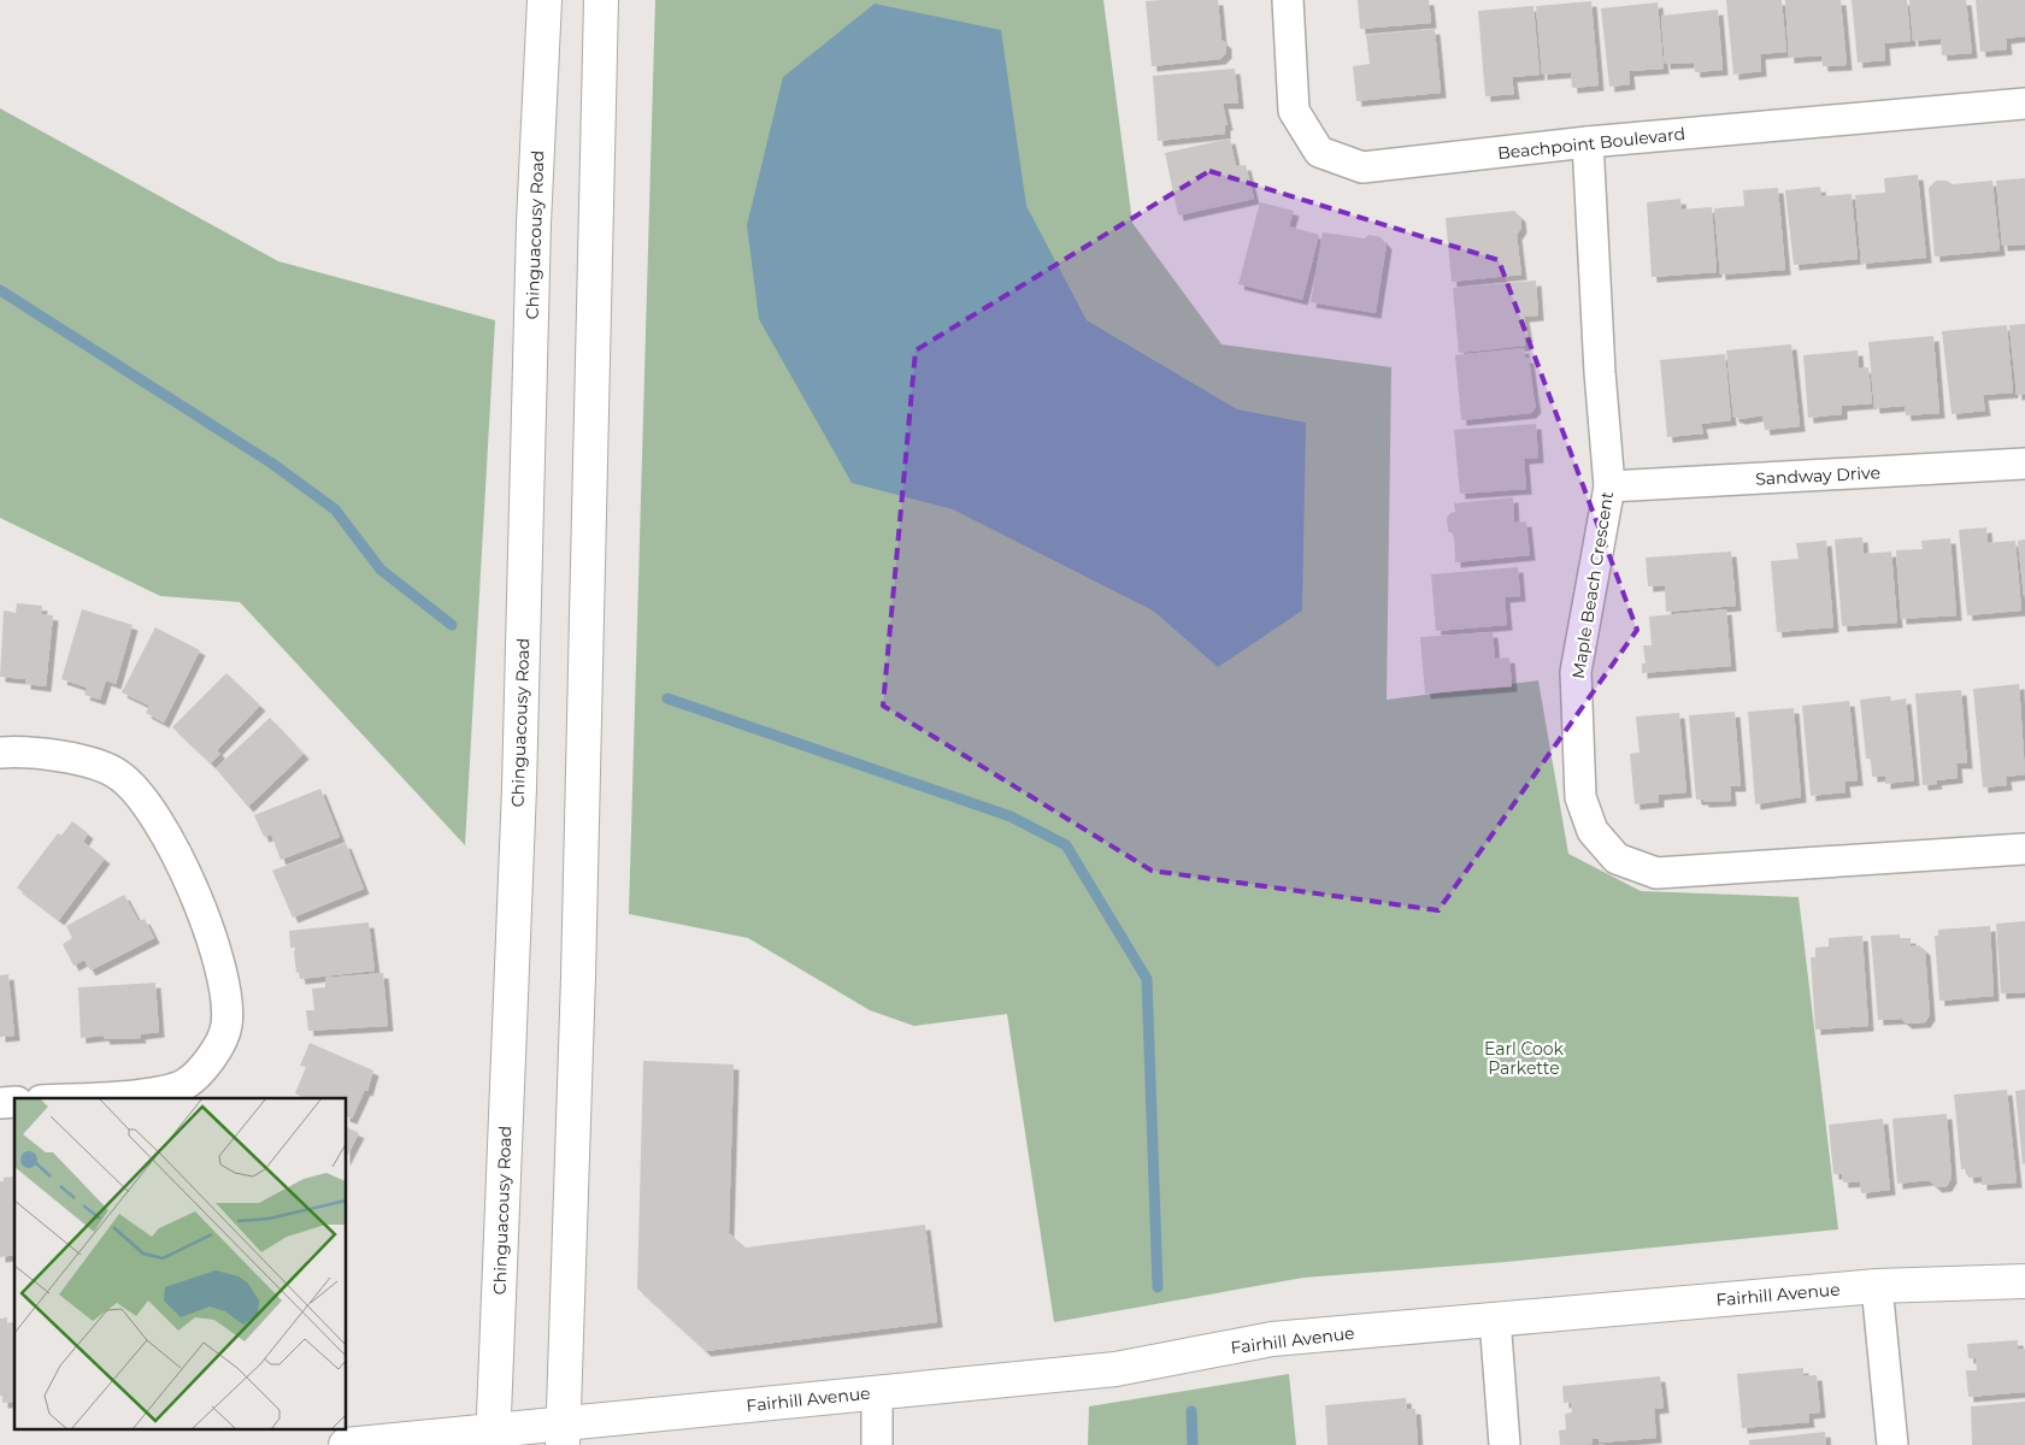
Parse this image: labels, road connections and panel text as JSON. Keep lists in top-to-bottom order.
{
  "streets": {
    "main road": ["Chinguacousy Road", "Fairhill Avenue"],
    "street": ["Beachpoint Boulevard", "Sandway Drive", "Maple Beach Crescent"]
  },
  "crossings": [
    ["Beachpoint Boulevard", "Maple Beach Crescent"],
    ["Chinguacousy Road", "Fairhill Avenue"],
    ["Sandway Drive", "Maple Beach Crescent"]
  ],
  "parks": ["Earl Cook Parkette"]
}
